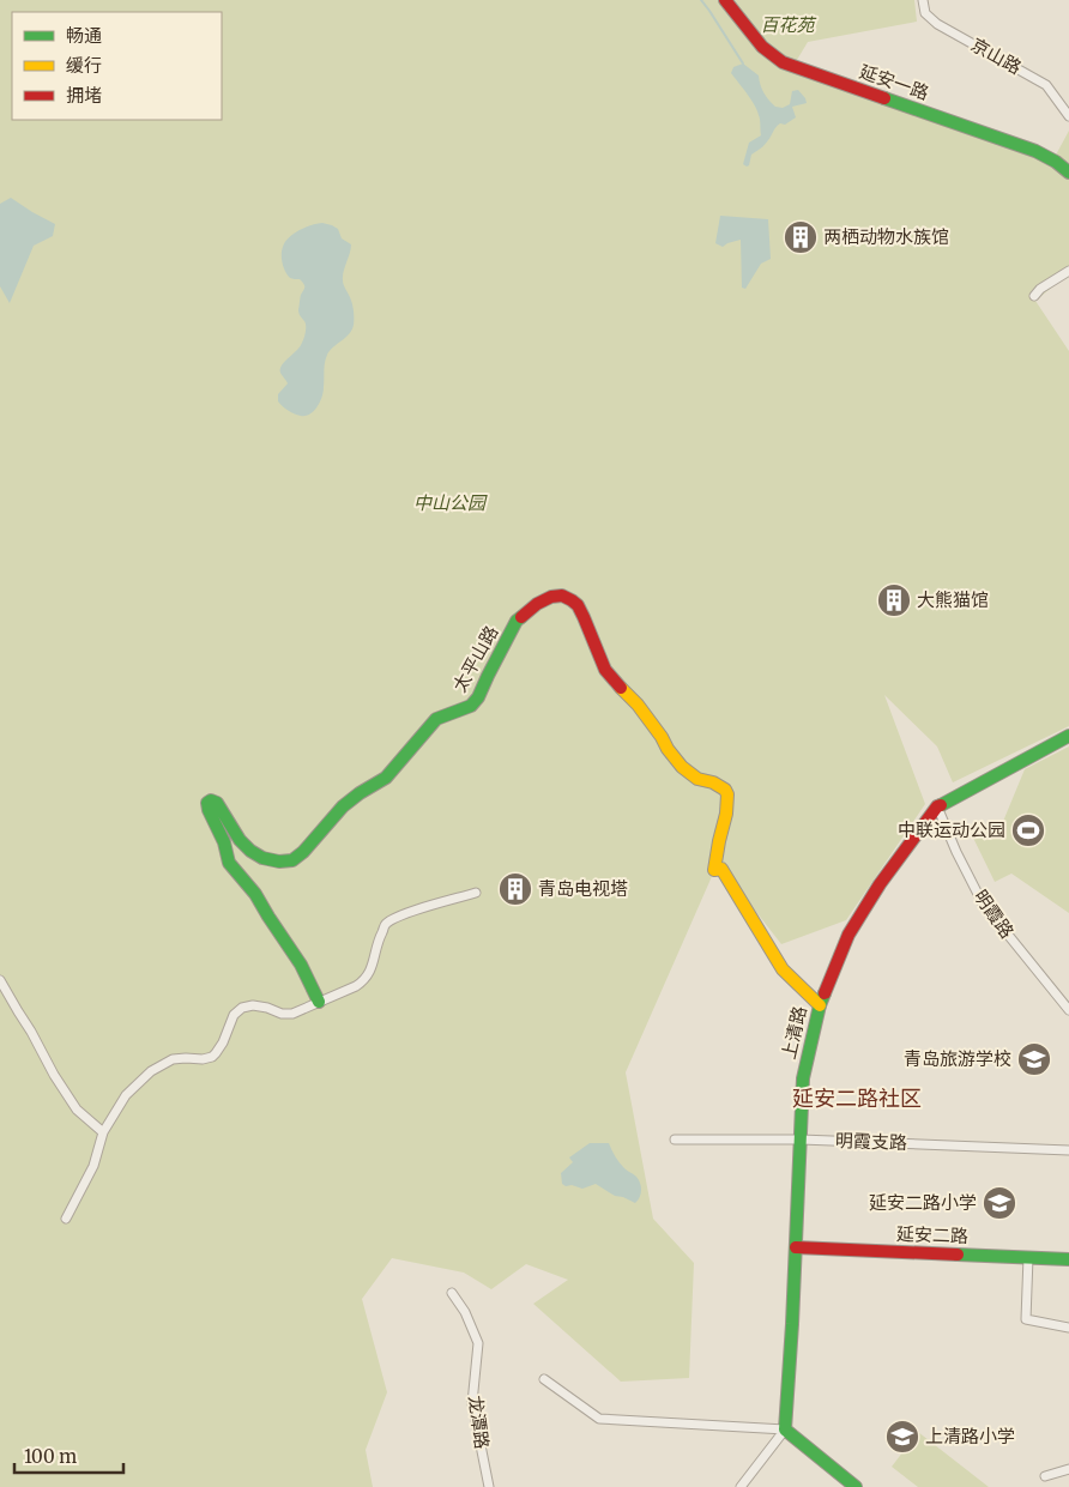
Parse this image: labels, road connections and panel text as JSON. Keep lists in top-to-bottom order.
{
  "streets": {
    "street": [
      "京山路",
      "延安一路",
      "太平山路",
      "明霞路",
      "上清路",
      "明霞支路",
      "延安二路",
      "龙潭路"
    ]
  },
  "crossings": [
    ["太平山路", "上清路"],
    ["明霞路", "上清路"],
    ["上清路", "明霞支路"],
    ["上清路", "延安二路"]
  ],
  "districts": ["延安二路社区"],
  "parks": ["百花苑", "中山公园"],
  "places": {
    "building": ["两栖动物水族馆", "大熊猫馆", "青岛电视塔"],
    "sports": ["中联运动公园"],
    "school or university": ["青岛旅游学校", "延安二路小学", "上清路小学"]
  },
  "legend": ["畅通", "缓行", "拥堵"],
  "scale_bar": "100 m"
}
